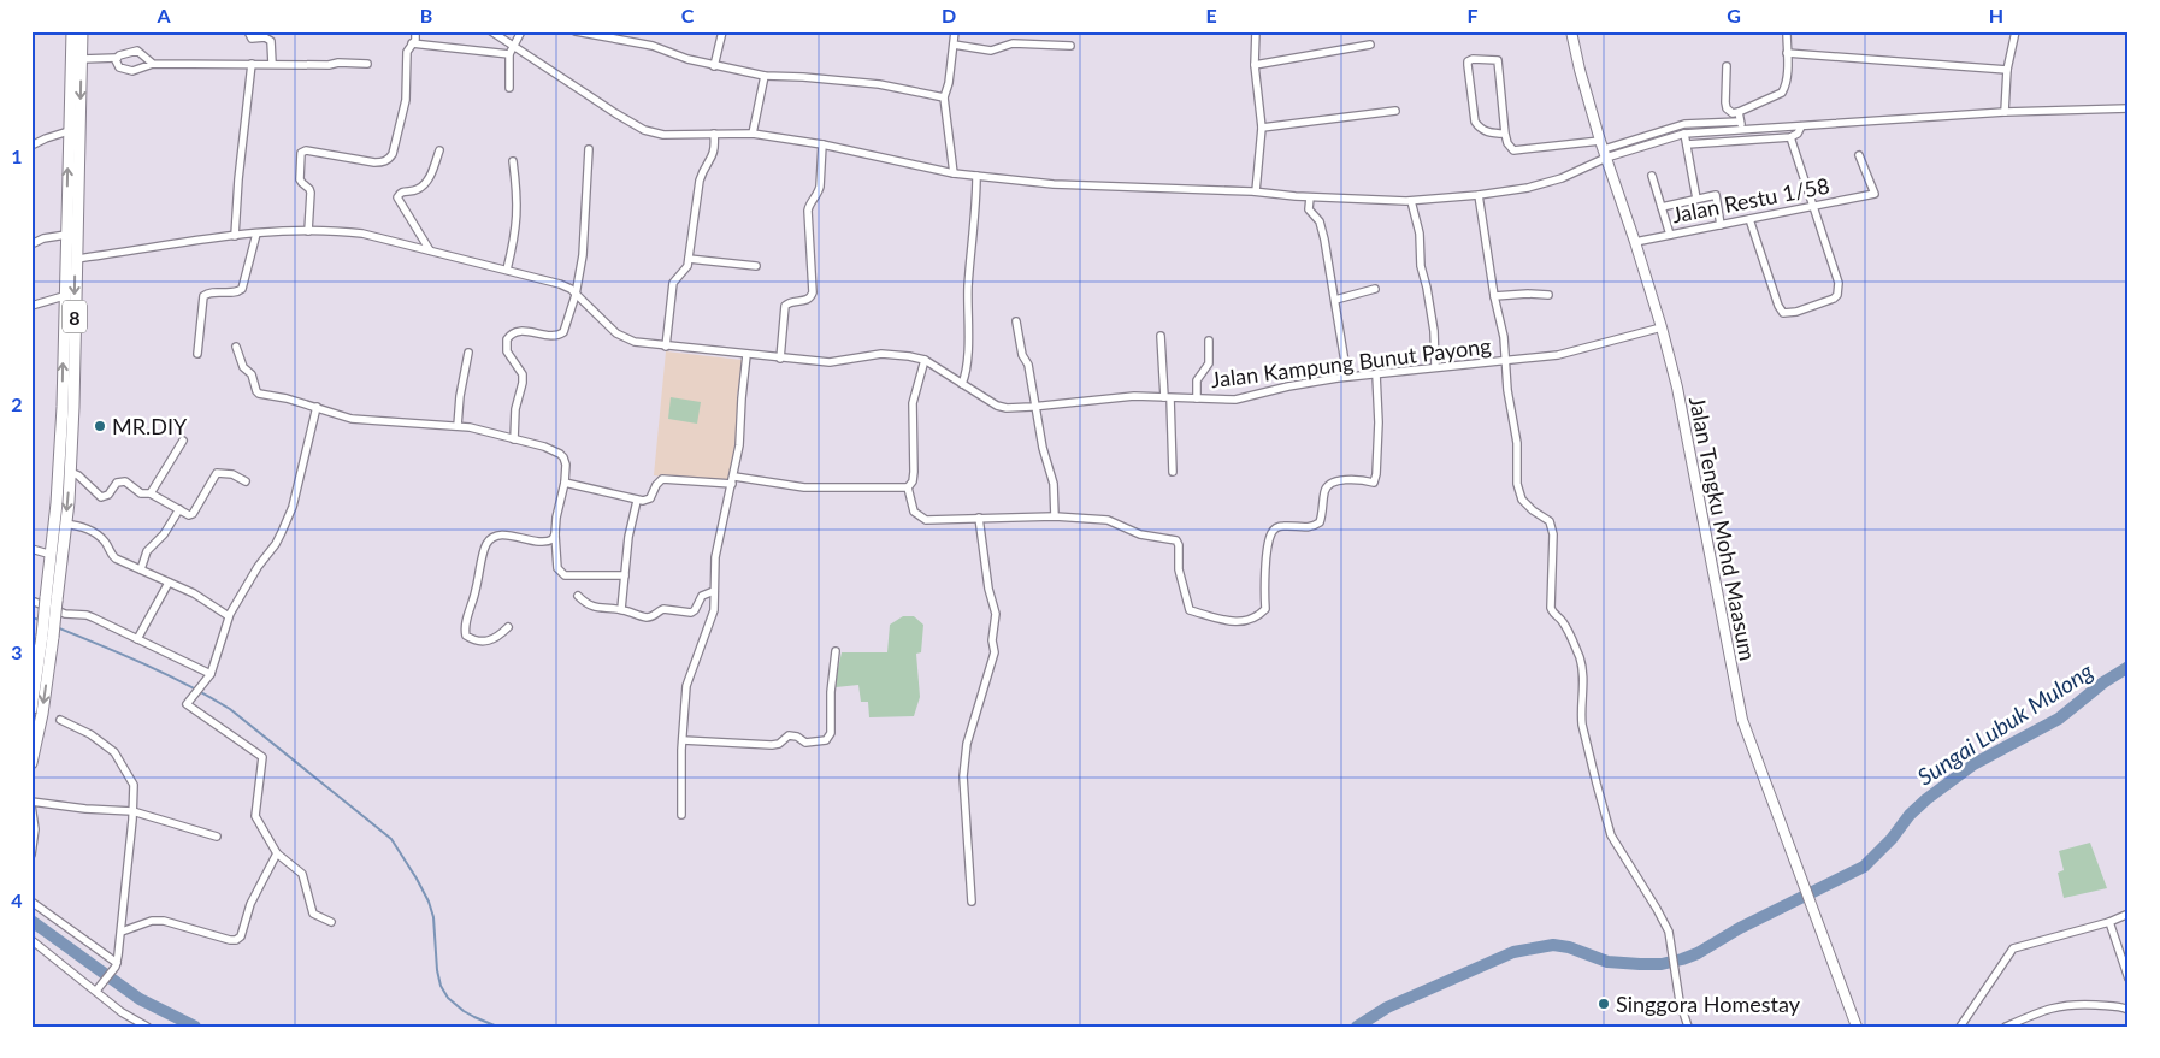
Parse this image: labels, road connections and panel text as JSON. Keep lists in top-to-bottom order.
{
  "streets": {
    "main road": ["8", "Jalan Tengku Mohd Maasum"],
    "street": ["Jalan Restu 1/58", "Jalan Kampung Bunut Payong"]
  },
  "crossings": [
    ["Jalan Restu 1/58", "Jalan Tengku Mohd Maasum"],
    ["8", "Jalan Kampung Bunut Payong"],
    ["Jalan Kampung Bunut Payong", "Jalan Tengku Mohd Maasum"]
  ],
  "water": ["Sungai Lubuk Mulong"],
  "places": ["MR.DIY", "Singgora Homestay"],
  "grid": {
    "columns": [
      "A",
      "B",
      "C",
      "D",
      "E",
      "F",
      "G",
      "H"
    ],
    "rows": [
      "1",
      "2",
      "3",
      "4"
    ]
  }
}
